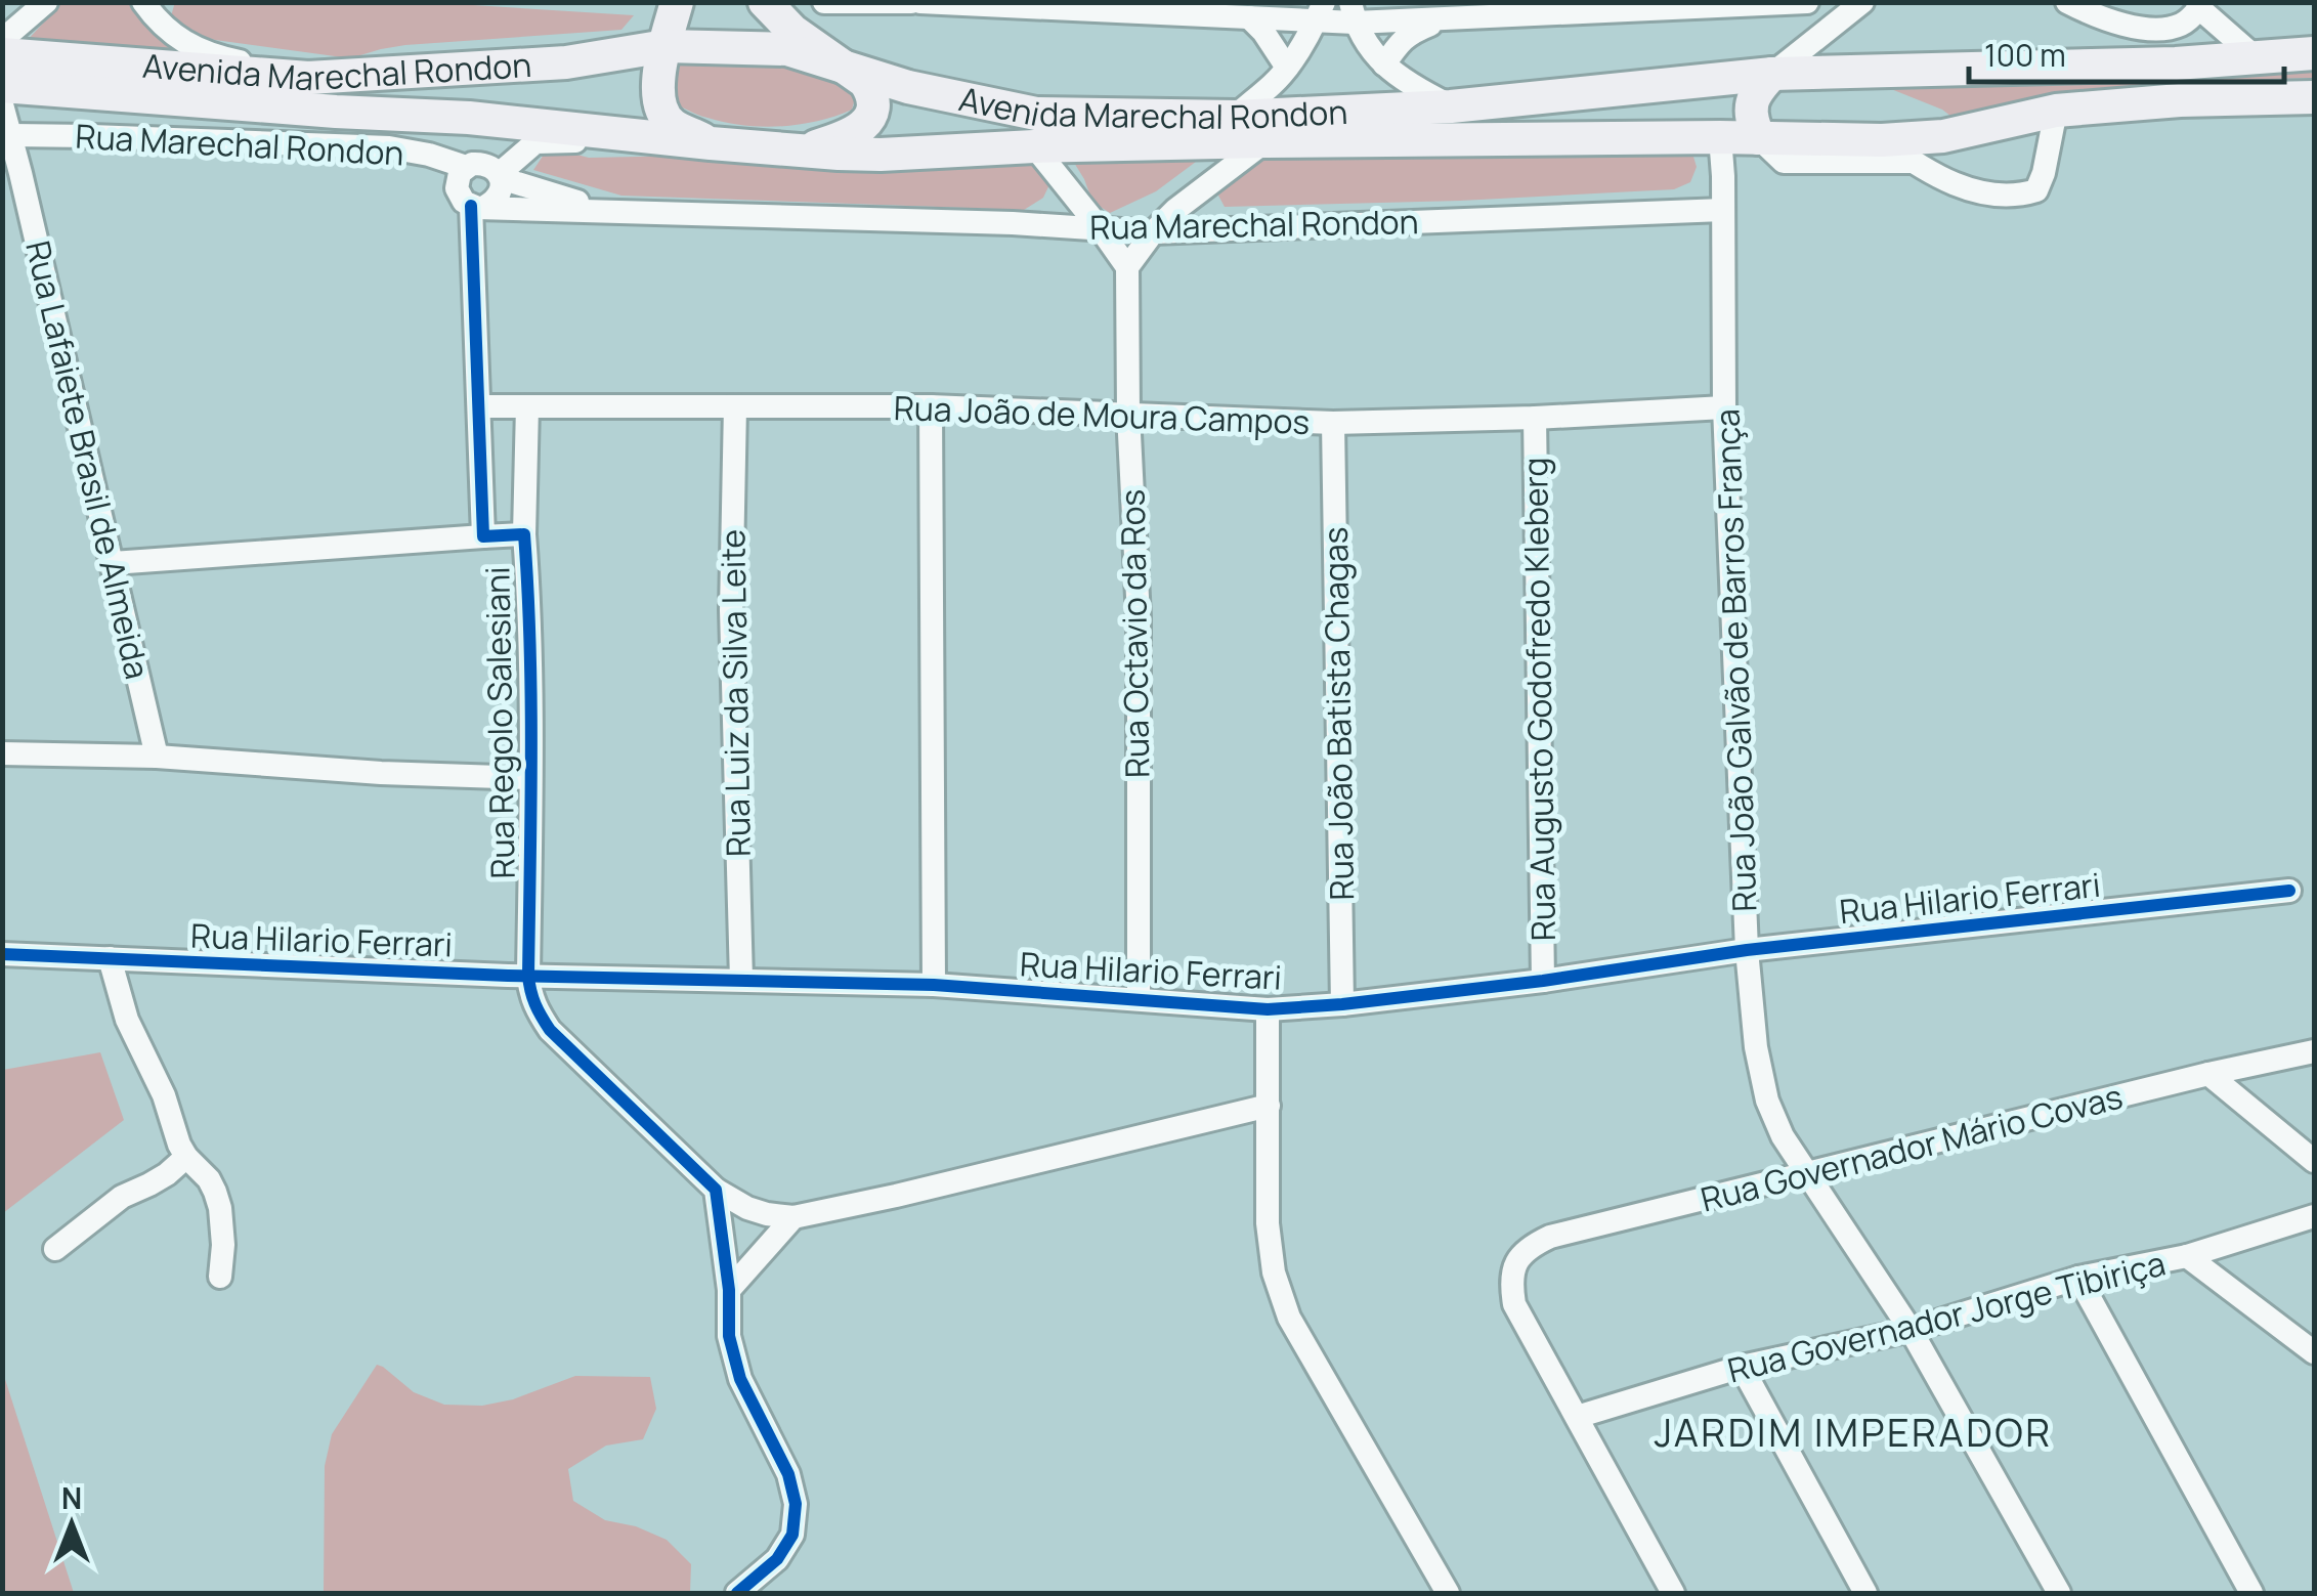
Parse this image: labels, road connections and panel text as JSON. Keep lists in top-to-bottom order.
{
  "streets": {
    "main road": ["Avenida Marechal Rondon"],
    "street": [
      "Rua Marechal Rondon",
      "Rua João de Moura Campos",
      "Rua Lafaiete Brasil de Almeida",
      "Rua Octavio da Ros",
      "Rua João Galvão de Barros França",
      "Rua Luiz da Silva Leite",
      "Rua Augusto Godofredo Kleberg",
      "Rua João Batista Chagas",
      "Rua Regolo Salesiani",
      "Rua Hilario Ferrari",
      "Rua Governador Mário Covas",
      "Rua Governador Jorge Tibiriça"
    ]
  },
  "crossings": [
    ["Avenida Marechal Rondon", "Rua João Galvão de Barros França"],
    ["Rua Marechal Rondon", "Rua Lafaiete Brasil de Almeida"],
    ["Rua Marechal Rondon", "Rua João Galvão de Barros França"],
    ["Rua Marechal Rondon", "Rua Regolo Salesiani"],
    ["Rua João de Moura Campos", "Rua Octavio da Ros"],
    ["Rua João de Moura Campos", "Rua João Galvão de Barros França"],
    ["Rua João de Moura Campos", "Rua Luiz da Silva Leite"],
    ["Rua João de Moura Campos", "Rua Augusto Godofredo Kleberg"],
    ["Rua João de Moura Campos", "Rua João Batista Chagas"],
    ["Rua João de Moura Campos", "Rua Regolo Salesiani"],
    ["Rua Octavio da Ros", "Rua Hilario Ferrari"],
    ["Rua João Galvão de Barros França", "Rua Hilario Ferrari"],
    ["Rua João Galvão de Barros França", "Rua Governador Mário Covas"],
    ["Rua João Galvão de Barros França", "Rua Governador Jorge Tibiriça"],
    ["Rua Luiz da Silva Leite", "Rua Hilario Ferrari"],
    ["Rua Augusto Godofredo Kleberg", "Rua Hilario Ferrari"],
    ["Rua João Batista Chagas", "Rua Hilario Ferrari"],
    ["Rua Regolo Salesiani", "Rua Hilario Ferrari"],
    ["Rua Governador Mário Covas", "Rua Governador Jorge Tibiriça"]
  ],
  "districts": ["JARDIM IMPERADOR"],
  "scale_bar": "100 m",
  "north": "top"
}
